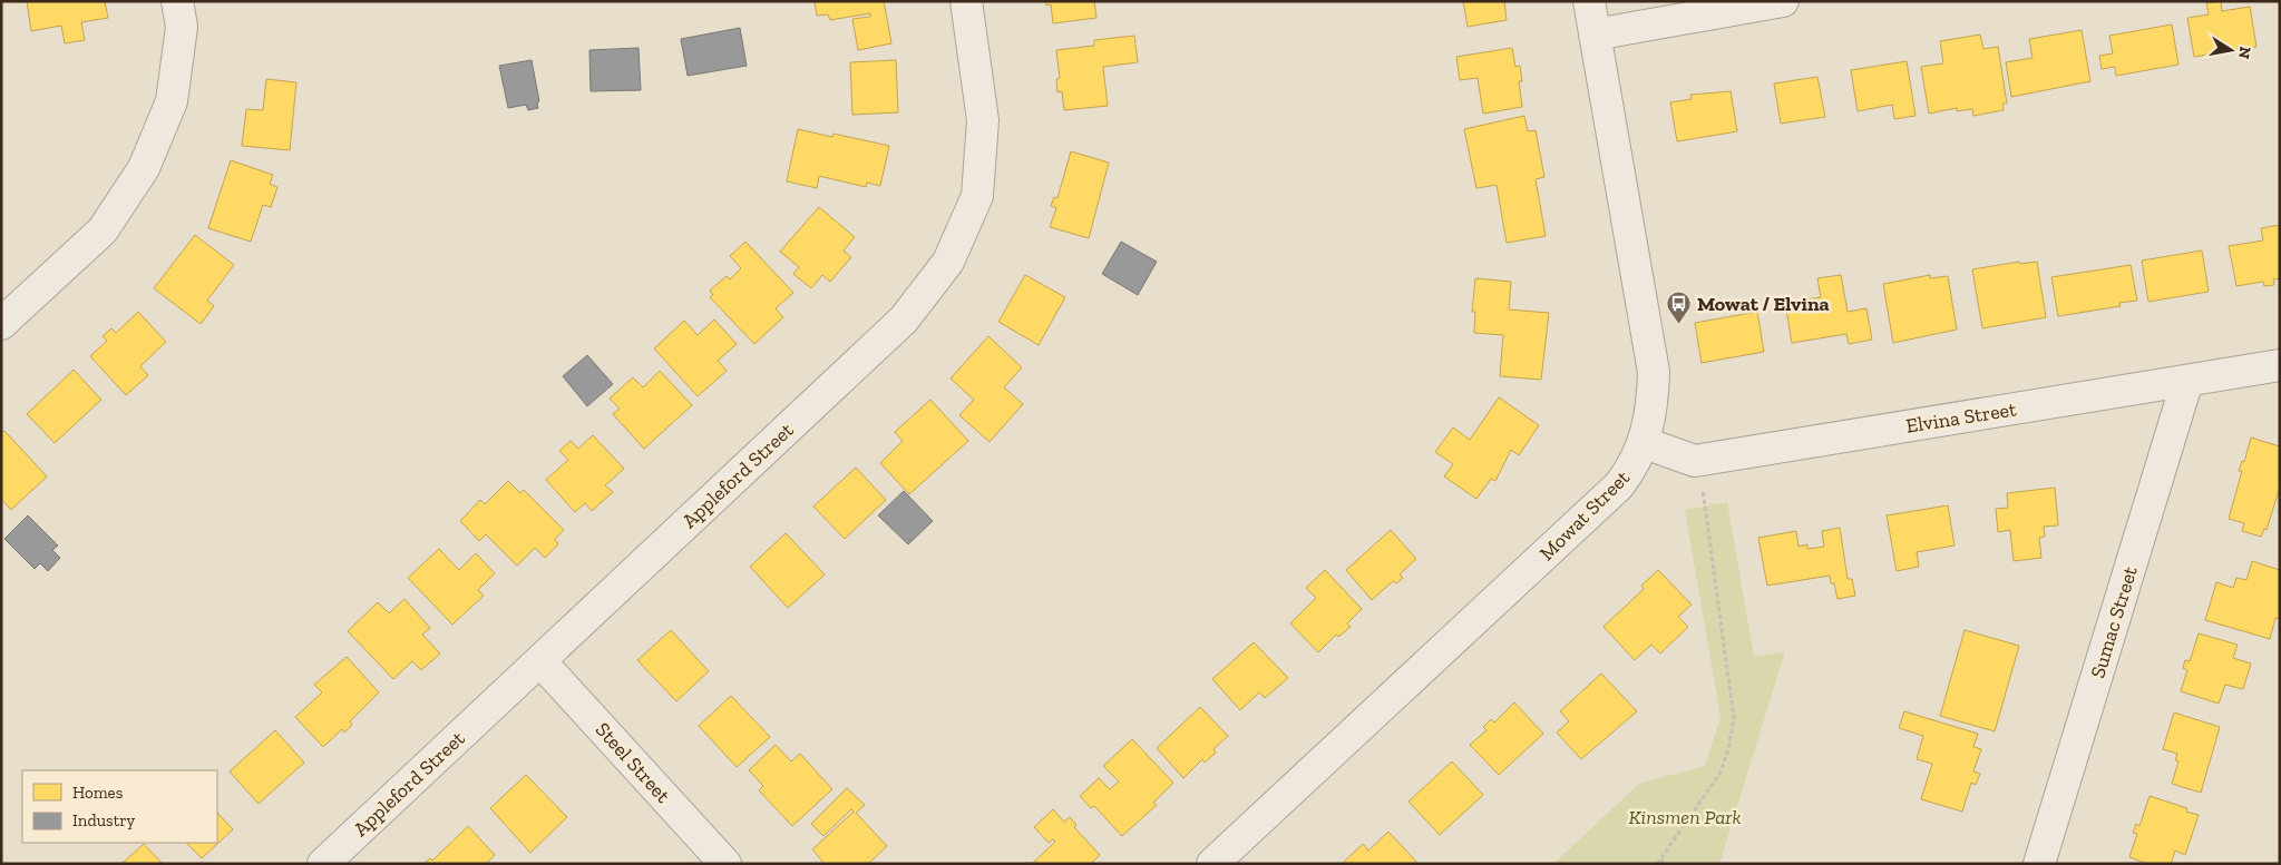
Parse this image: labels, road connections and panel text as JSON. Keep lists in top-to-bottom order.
{
  "streets": {
    "street": [
      "Elvina Street",
      "Appleford Street",
      "Mowat Street",
      "Sumac Street",
      "Steel Street"
    ]
  },
  "crossings": [
    ["Elvina Street", "Mowat Street"],
    ["Elvina Street", "Sumac Street"],
    ["Appleford Street", "Steel Street"]
  ],
  "parks": ["Kinsmen Park"],
  "places": {
    "bus stop": ["Mowat / Elvina"]
  },
  "legend": ["Homes", "Industry"],
  "north": "right"
}
